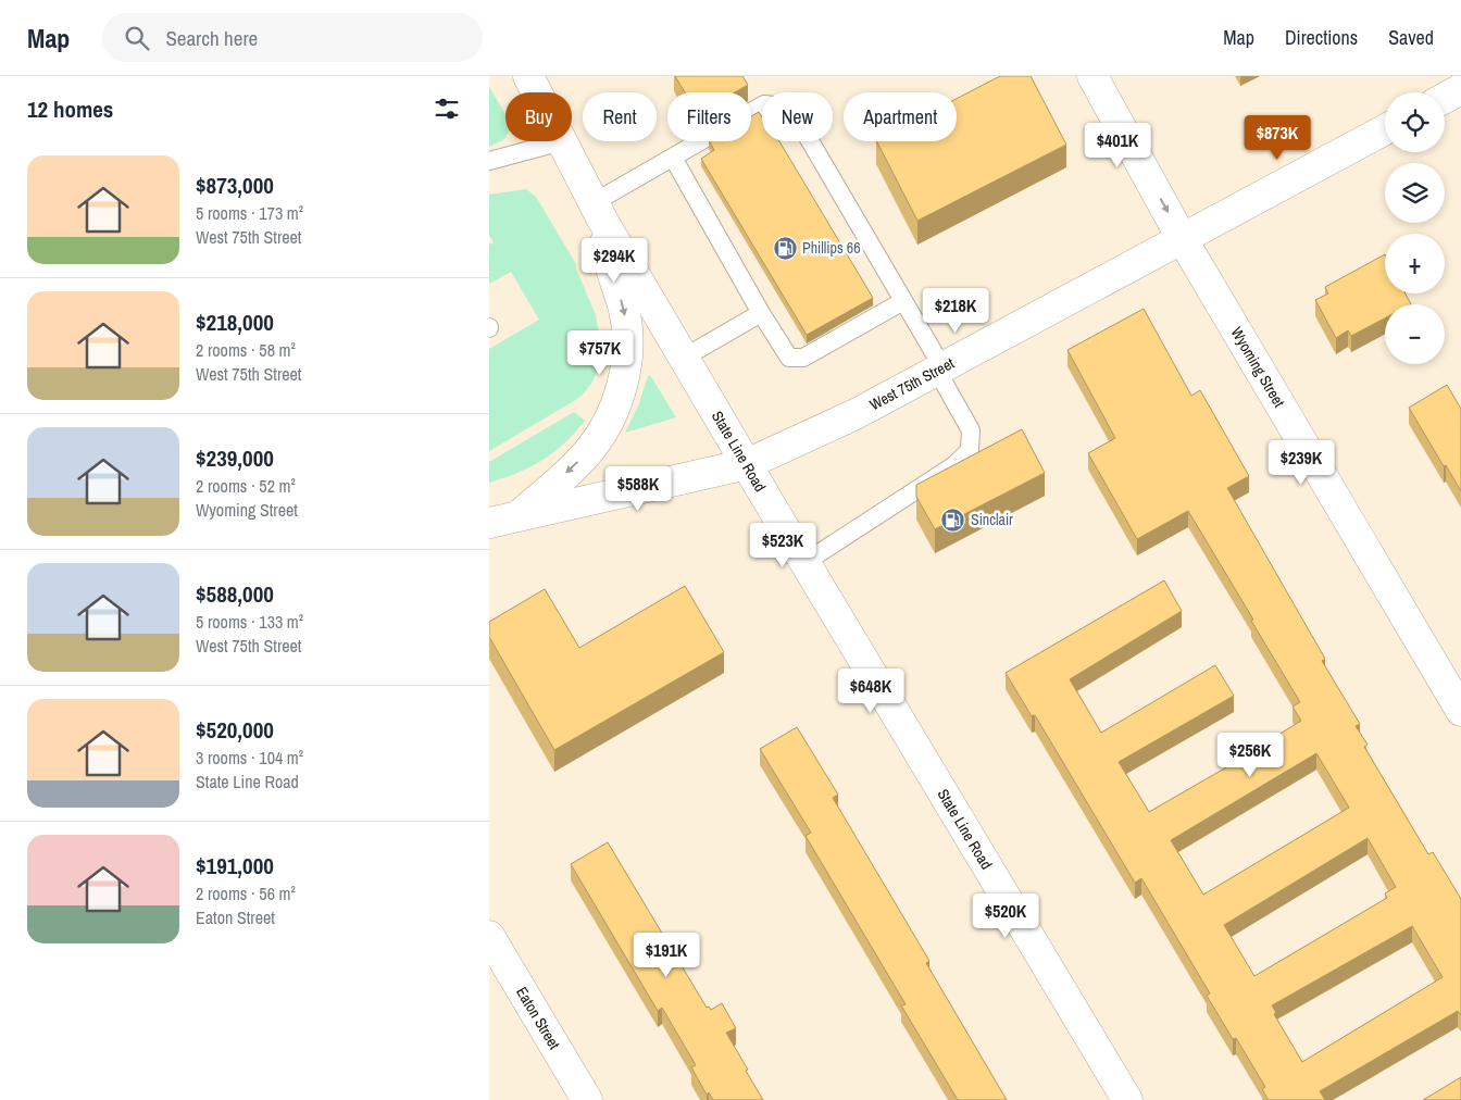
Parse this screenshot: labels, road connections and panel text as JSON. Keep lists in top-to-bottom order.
{
  "streets": {
    "main road": [
      "Wyoming Street",
      "West 75th Street",
      "State Line Road",
      "Eaton Street"
    ]
  },
  "crossings": [
    ["Wyoming Street", "West 75th Street"],
    ["West 75th Street", "State Line Road"]
  ],
  "places": {
    "fuel station": ["Phillips 66", "Sinclair"]
  },
  "page": {
    "header": "Map",
    "search": "Search here",
    "nav": ["Map", "Directions", "Saved"],
    "heading": "12 homes",
    "map_buttons": ["+", "−"],
    "chip": [
      "Buy",
      "Rent",
      "Filters",
      "New",
      "Apartment"
    ],
    "price": [
      "$873K",
      "$401K",
      "$294K",
      "$218K",
      "$757K",
      "$239K",
      "$588K",
      "$523K",
      "$648K",
      "$256K",
      "$520K",
      "$191K"
    ],
    "list": [
      {
        "name": "$873,000",
        "note": "5 rooms · 173 m² · West 75th Street"
      },
      {
        "name": "$218,000",
        "note": "2 rooms · 58 m² · West 75th Street"
      },
      {
        "name": "$239,000",
        "note": "2 rooms · 52 m² · Wyoming Street"
      },
      {
        "name": "$588,000",
        "note": "5 rooms · 133 m² · West 75th Street"
      },
      {
        "name": "$520,000",
        "note": "3 rooms · 104 m² · State Line Road"
      },
      {
        "name": "$191,000",
        "note": "2 rooms · 56 m² · Eaton Street"
      }
    ]
  }
}
